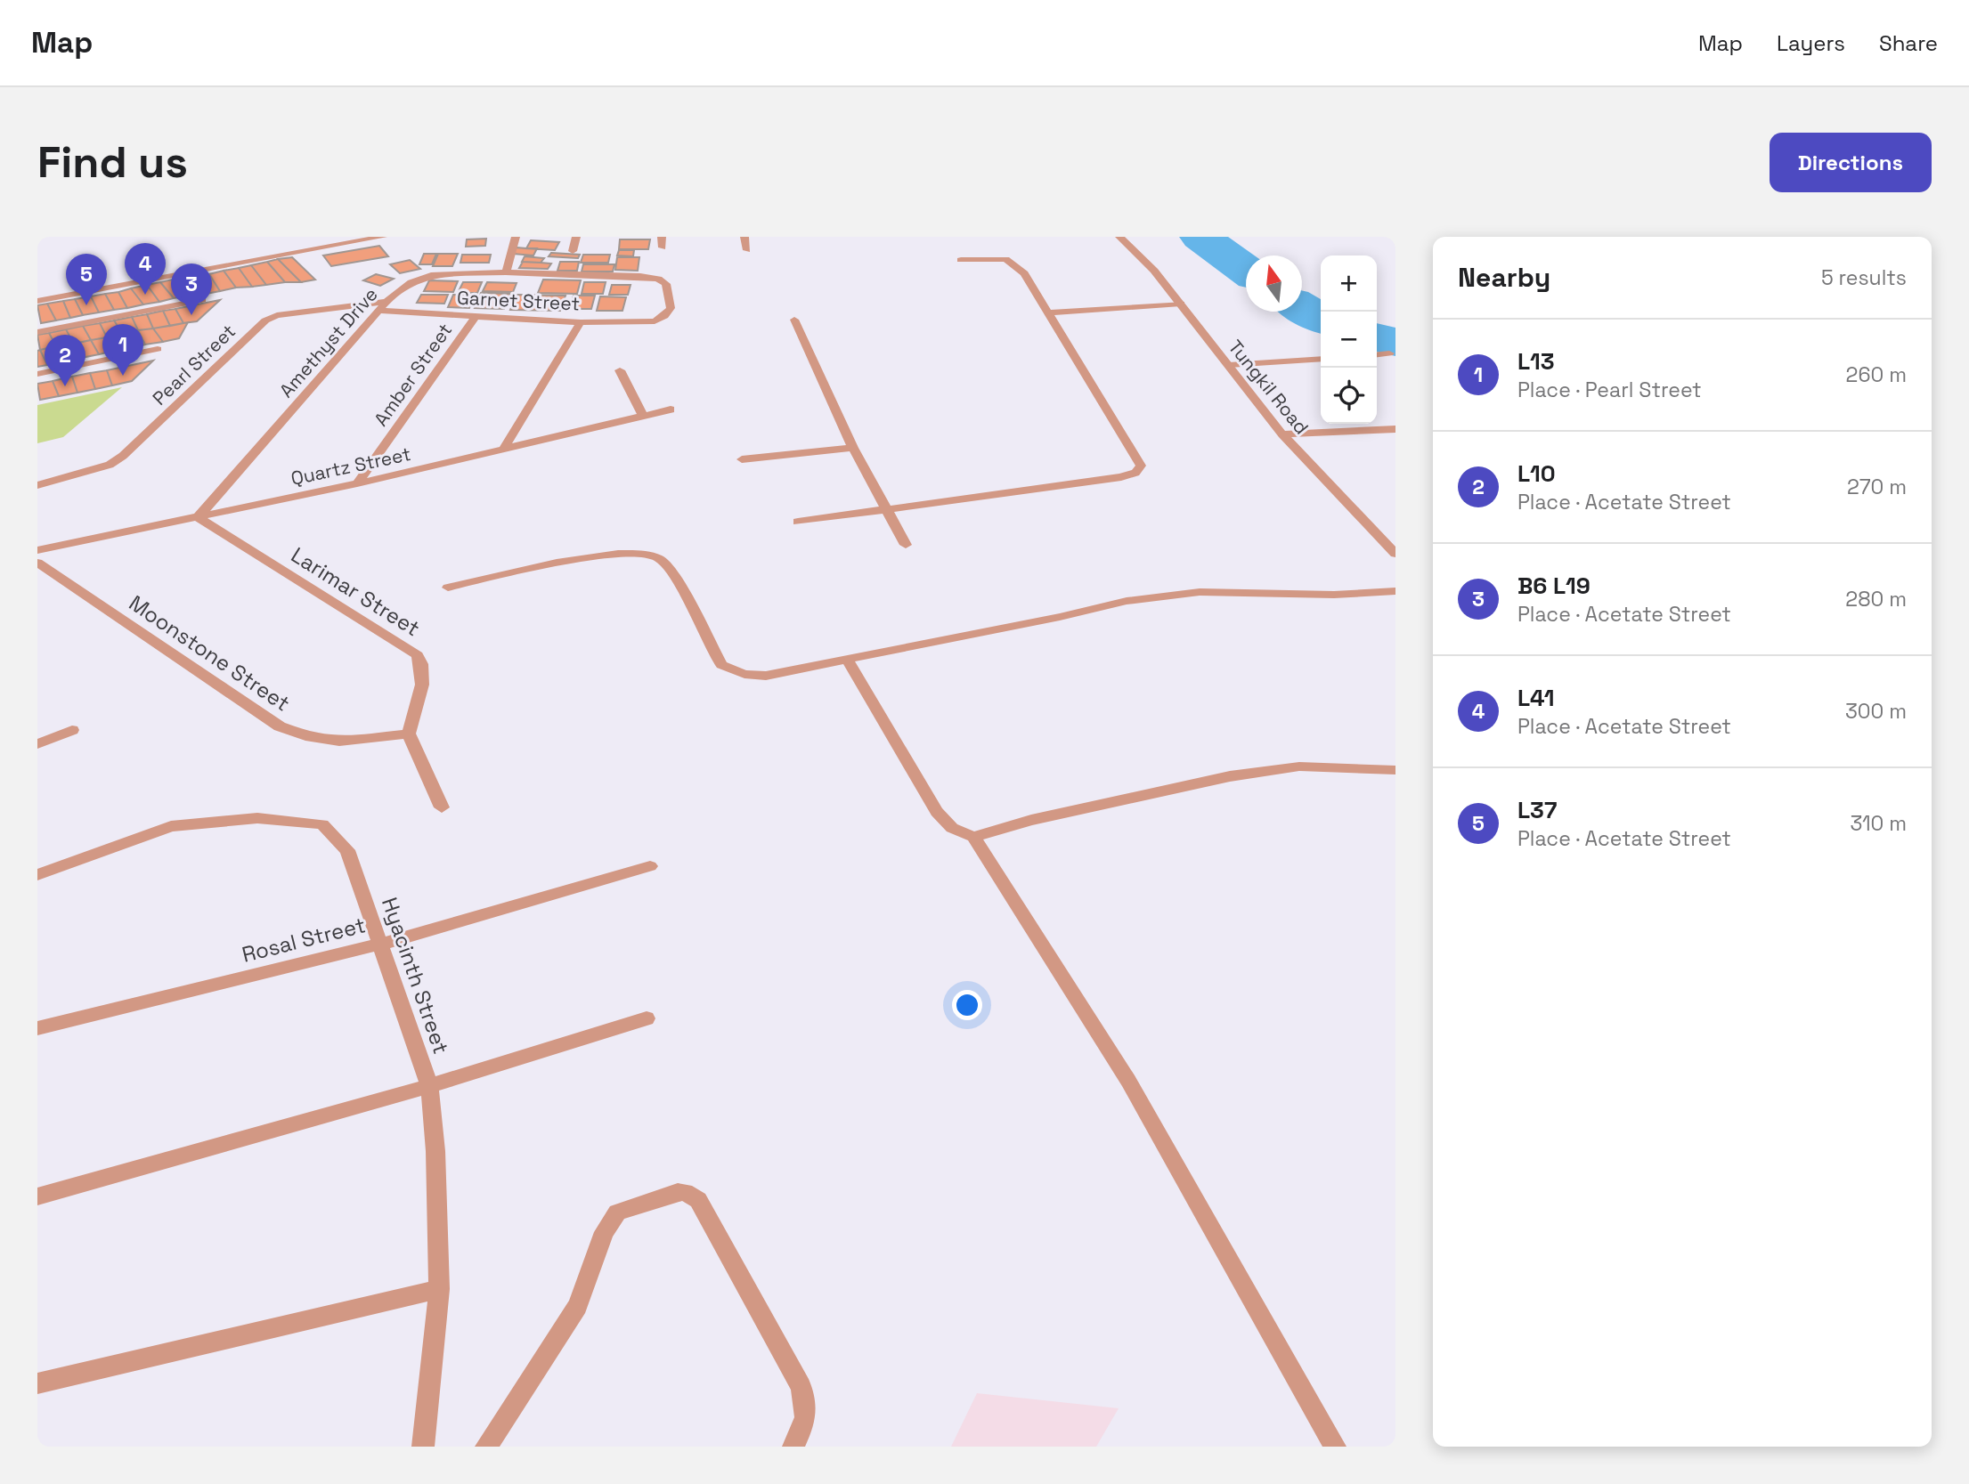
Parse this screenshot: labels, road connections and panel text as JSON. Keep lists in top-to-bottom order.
{
  "streets": {
    "street": [
      "Garnet Street",
      "Amethyst Drive",
      "Pearl Street",
      "Amber Street",
      "Tungkil Road",
      "Quartz Street",
      "Larimar Street",
      "Moonstone Street",
      "Rosal Street",
      "Hyacinth Street"
    ]
  },
  "crossings": [
    ["Garnet Street", "Amethyst Drive"],
    ["Garnet Street", "Pearl Street"],
    ["Garnet Street", "Amber Street"],
    ["Amethyst Drive", "Pearl Street"],
    ["Amethyst Drive", "Quartz Street"],
    ["Amethyst Drive", "Larimar Street"],
    ["Amber Street", "Quartz Street"],
    ["Quartz Street", "Larimar Street"],
    ["Larimar Street", "Moonstone Street"],
    ["Rosal Street", "Hyacinth Street"]
  ],
  "north": "top",
  "page": {
    "header": "Map",
    "nav": ["Map", "Layers", "Share"],
    "buttons": "Directions",
    "title": "Find us",
    "heading": ["Nearby", "5 results"],
    "pins": [
      "4",
      "5",
      "3",
      "1",
      "2"
    ],
    "map_buttons": ["+", "−"],
    "list": [
      {
        "mark": "1",
        "name": "L13",
        "note": "Place · Pearl Street",
        "value": "260 m"
      },
      {
        "mark": "2",
        "name": "L10",
        "note": "Place · Acetate Street",
        "value": "270 m"
      },
      {
        "mark": "3",
        "name": "B6 L19",
        "note": "Place · Acetate Street",
        "value": "280 m"
      },
      {
        "mark": "4",
        "name": "L41",
        "note": "Place · Acetate Street",
        "value": "300 m"
      },
      {
        "mark": "5",
        "name": "L37",
        "note": "Place · Acetate Street",
        "value": "310 m"
      }
    ]
  }
}
